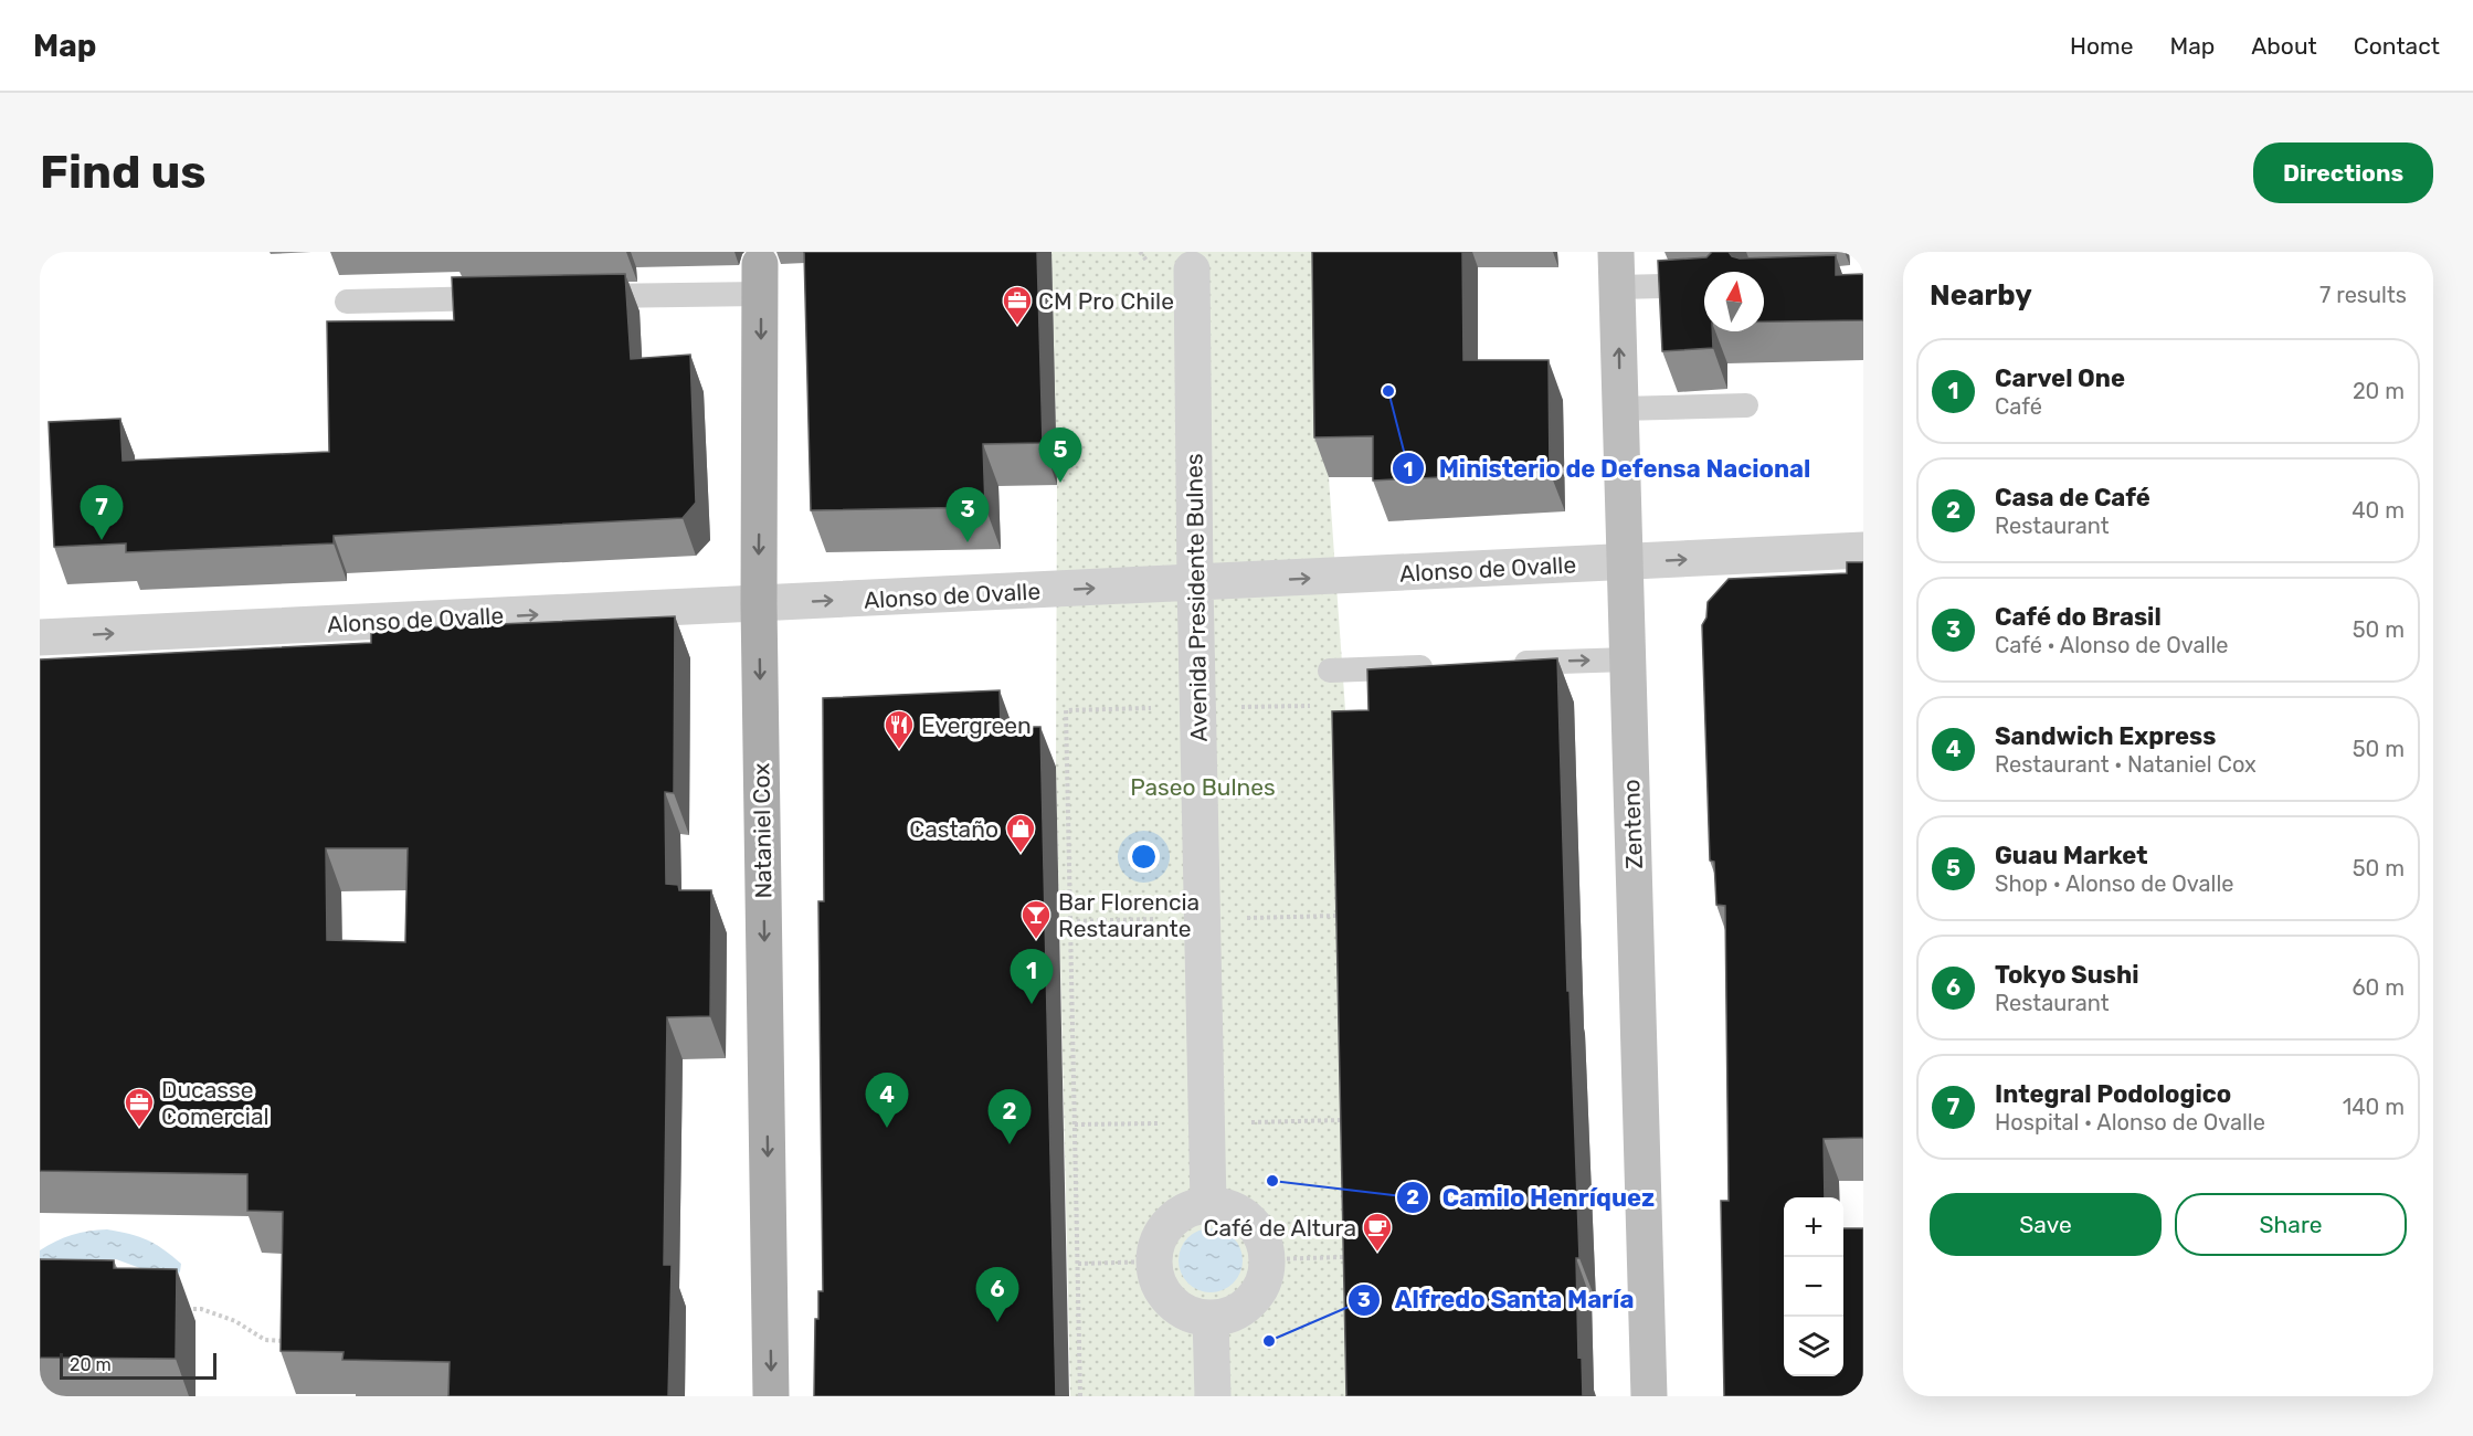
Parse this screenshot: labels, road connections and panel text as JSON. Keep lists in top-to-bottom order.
{
  "streets": {
    "main road": ["Nataniel Cox"],
    "street": ["Alonso de Ovalle", "Avenida Presidente Bulnes", "Zenteno"]
  },
  "crossings": [
    ["Alonso de Ovalle", "Avenida Presidente Bulnes"],
    ["Alonso de Ovalle", "Zenteno"],
    ["Alonso de Ovalle", "Nataniel Cox"]
  ],
  "one_way": ["Alonso de Ovalle", "Nataniel Cox"],
  "parks": ["Paseo Bulnes"],
  "places": {
    "office": ["CM Pro Chile", "Ducasse Comercial"],
    "other": ["Ministerio de Defensa Nacional", "Camilo Henríquez", "Alfredo Santa María"],
    "restaurant": ["Evergreen"],
    "shop": ["Castaño"],
    "bar": ["Bar Florencia Restaurante"],
    "cafe": ["Café de Altura"]
  },
  "scale_bar": "20 m",
  "north": "top",
  "page": {
    "header": "Map",
    "nav": [
      "Home",
      "Map",
      "About",
      "Contact"
    ],
    "buttons": [
      "Directions",
      ["Save", "Share"]
    ],
    "title": "Find us",
    "heading": ["Nearby", "7 results"],
    "list": [
      {
        "mark": "1",
        "name": "Carvel One",
        "note": "Café",
        "value": "20 m"
      },
      {
        "mark": "2",
        "name": "Casa de Café",
        "note": "Restaurant",
        "value": "40 m"
      },
      {
        "mark": "3",
        "name": "Café do Brasil",
        "note": "Café · Alonso de Ovalle",
        "value": "50 m"
      },
      {
        "mark": "4",
        "name": "Sandwich Express",
        "note": "Restaurant · Nataniel Cox",
        "value": "50 m"
      },
      {
        "mark": "5",
        "name": "Guau Market",
        "note": "Shop · Alonso de Ovalle",
        "value": "50 m"
      },
      {
        "mark": "6",
        "name": "Tokyo Sushi",
        "note": "Restaurant",
        "value": "60 m"
      },
      {
        "mark": "7",
        "name": "Integral Podologico",
        "note": "Hospital · Alonso de Ovalle",
        "value": "140 m"
      }
    ],
    "pins": [
      "5",
      "7",
      "3",
      "1",
      "4",
      "2",
      "6"
    ],
    "map_buttons": ["+", "−"],
    "scale": "20 m"
  }
}
